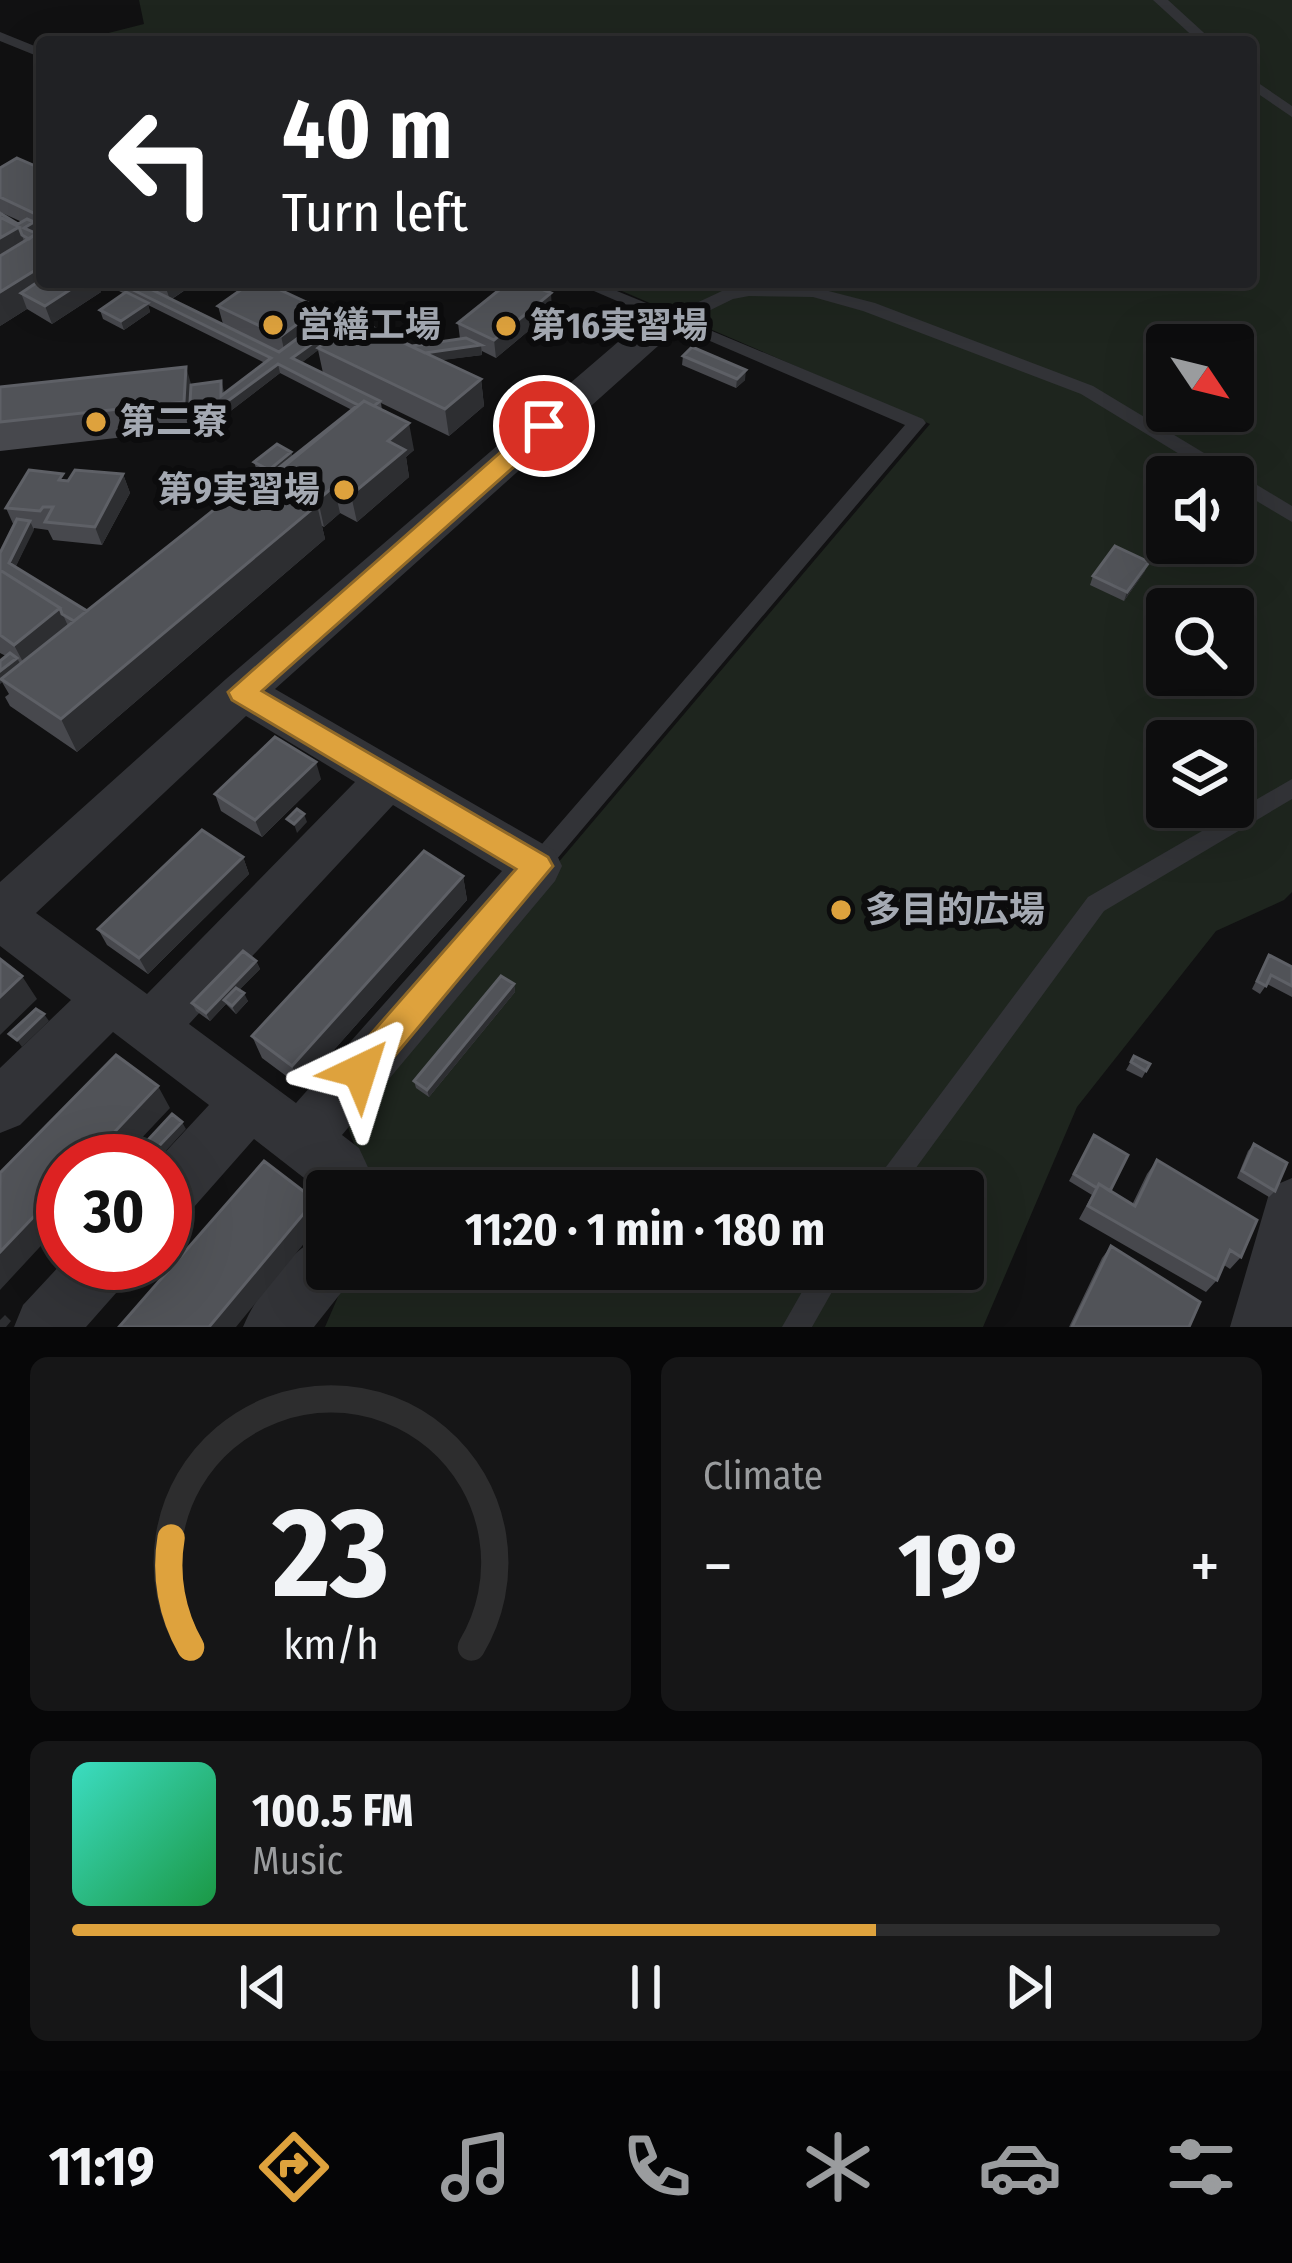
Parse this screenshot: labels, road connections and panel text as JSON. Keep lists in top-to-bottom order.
{
  "places": [
    "営繕工場",
    "第16実習場",
    "第二寮",
    "第9実習場",
    "多目的広場"
  ],
  "north": "bottom right",
  "page": {
    "turn": ["40 m", "Turn left"],
    "limit": "30",
    "trip": "11:20 · 1 min · 180 m",
    "tile": "Climate",
    "heat": ["−", "19°", "+"],
    "song": ["100.5 FM", "Music"],
    "tabs": "11:19",
    "gauge": ["23", "km/h"]
  }
}
